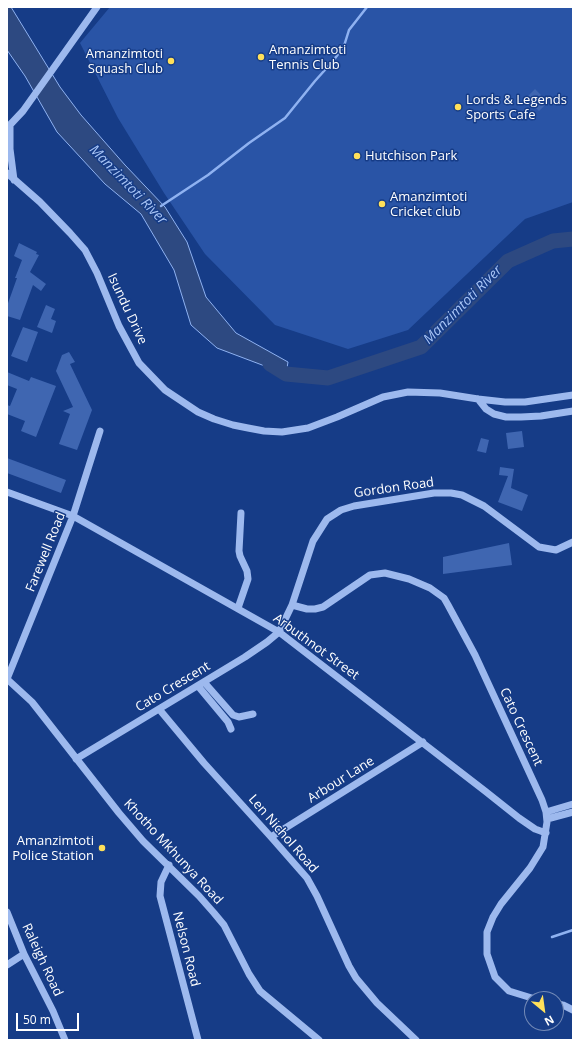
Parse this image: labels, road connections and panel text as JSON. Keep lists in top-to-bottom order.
{
  "streets": {
    "street": [
      "Isundu Drive",
      "Gordon Road",
      "Farewell Road",
      "Arbuthnot Street",
      "Cato Crescent",
      "Arbour Lane",
      "Len Nichol Road",
      "Khotho Mkhunya Road",
      "Nelson Road",
      "Raleigh Road"
    ]
  },
  "crossings": [
    ["Gordon Road", "Arbuthnot Street"],
    ["Gordon Road", "Cato Crescent"],
    ["Farewell Road", "Arbuthnot Street"],
    ["Farewell Road", "Khotho Mkhunya Road"],
    ["Arbuthnot Street", "Cato Crescent"],
    ["Arbuthnot Street", "Arbour Lane"],
    ["Cato Crescent", "Len Nichol Road"],
    ["Cato Crescent", "Khotho Mkhunya Road"],
    ["Arbour Lane", "Len Nichol Road"],
    ["Khotho Mkhunya Road", "Nelson Road"]
  ],
  "water": ["Manzimtoti River"],
  "places": [
    "Amanzimtoti Tennis Club",
    "Amanzimtoti Squash Club",
    "Lords & Legends Sports Cafe",
    "Hutchison Park",
    "Amanzimtoti Cricket club",
    "Amanzimtoti Police Station"
  ],
  "scale_bar": "50 m",
  "north": "bottom right"
}
